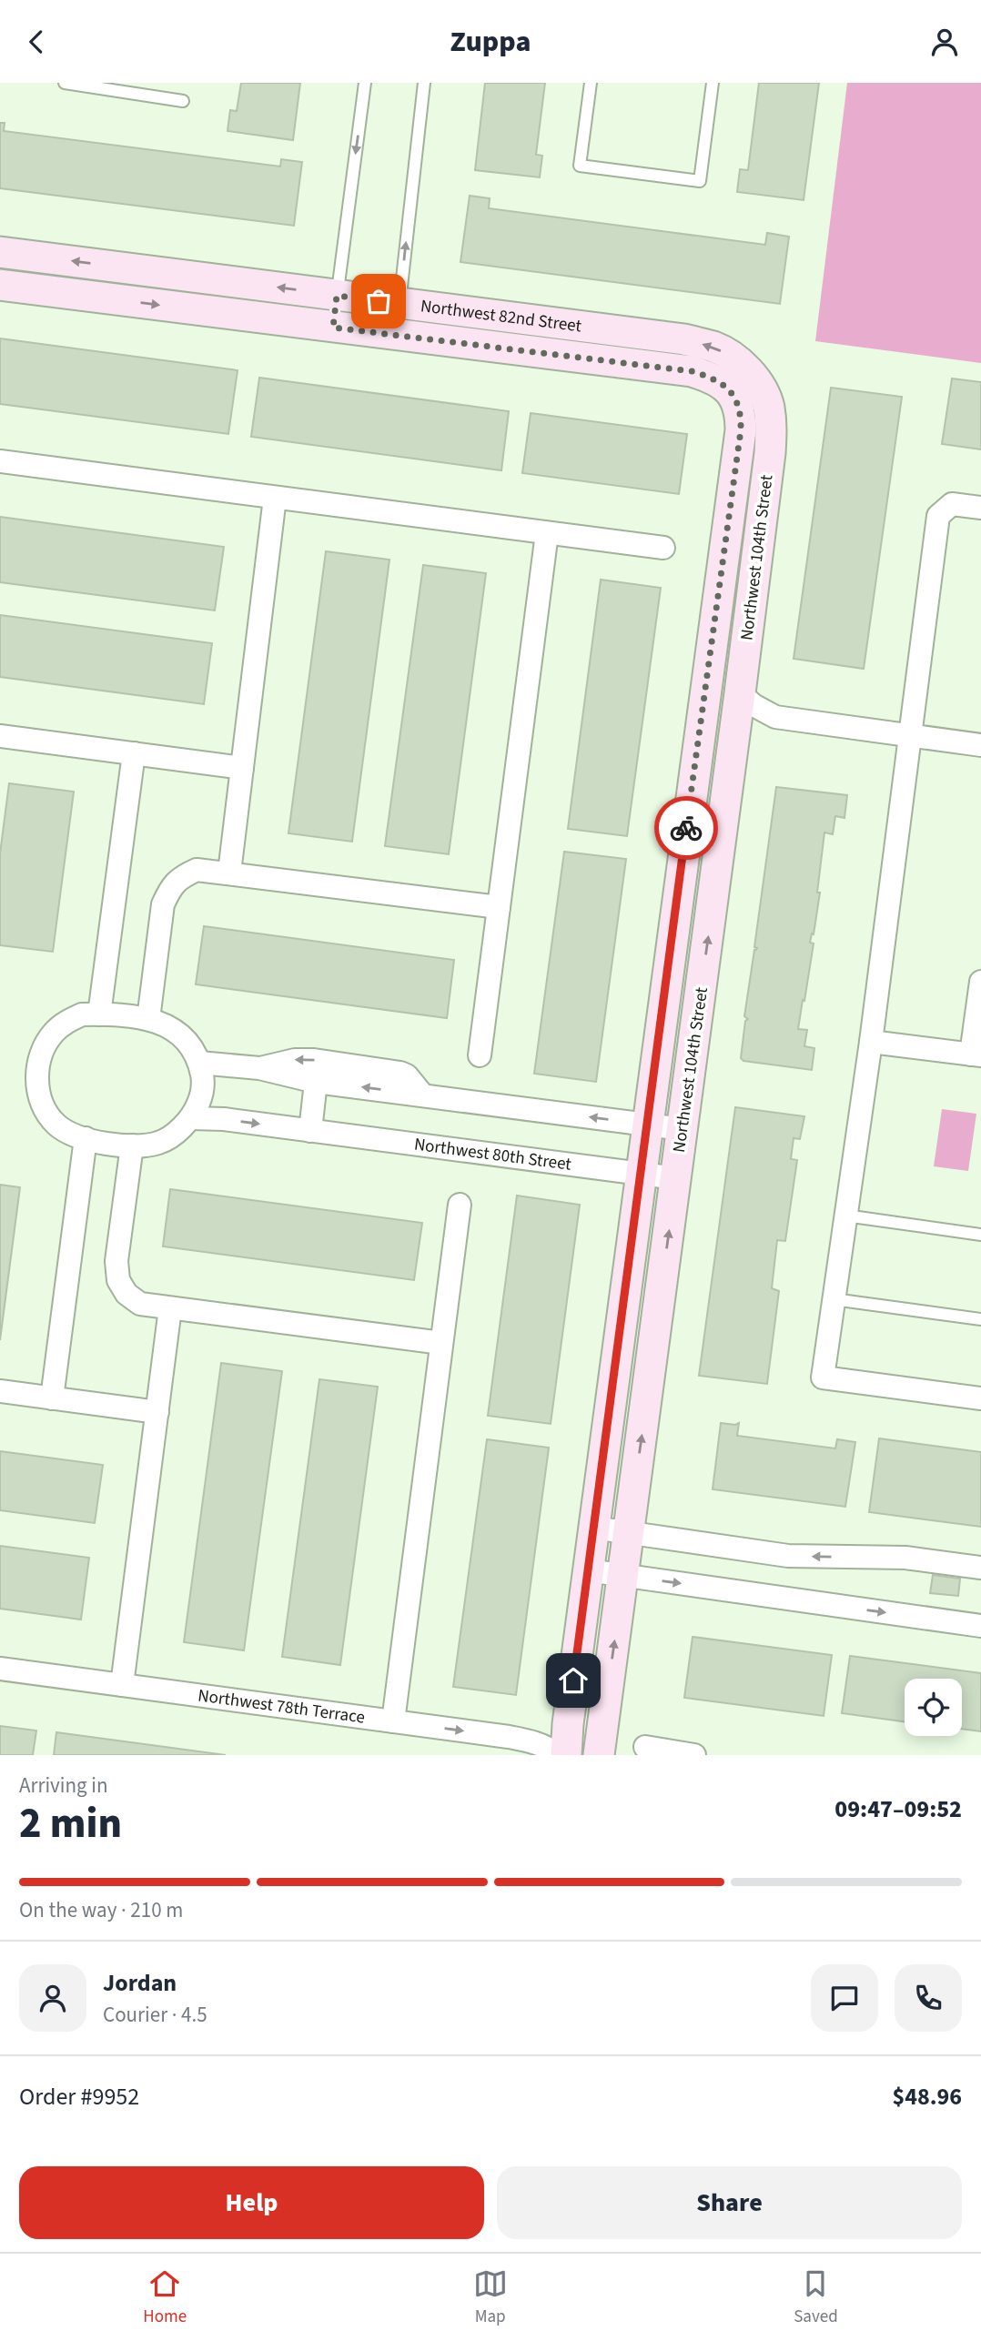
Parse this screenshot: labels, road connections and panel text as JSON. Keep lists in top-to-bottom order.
{
  "streets": {
    "street": [
      "Northwest 82nd Street",
      "Northwest 104th Street",
      "Northwest 80th Street",
      "Northwest 78th Terrace"
    ]
  },
  "crossings": [
    ["Northwest 82nd Street", "Northwest 104th Street"],
    ["Northwest 104th Street", "Northwest 80th Street"]
  ],
  "page": {
    "header": "Zuppa",
    "heading": ["2 min", "Arriving in", "09:47–09:52"],
    "panel": [
      "Jordan",
      "Courier · 4.5",
      "Order #9952",
      "$48.96"
    ],
    "bar": "On the way · 210 m",
    "buttons": ["Help", "Share"],
    "tabs": ["Home", "Map", "Saved"]
  }
}
